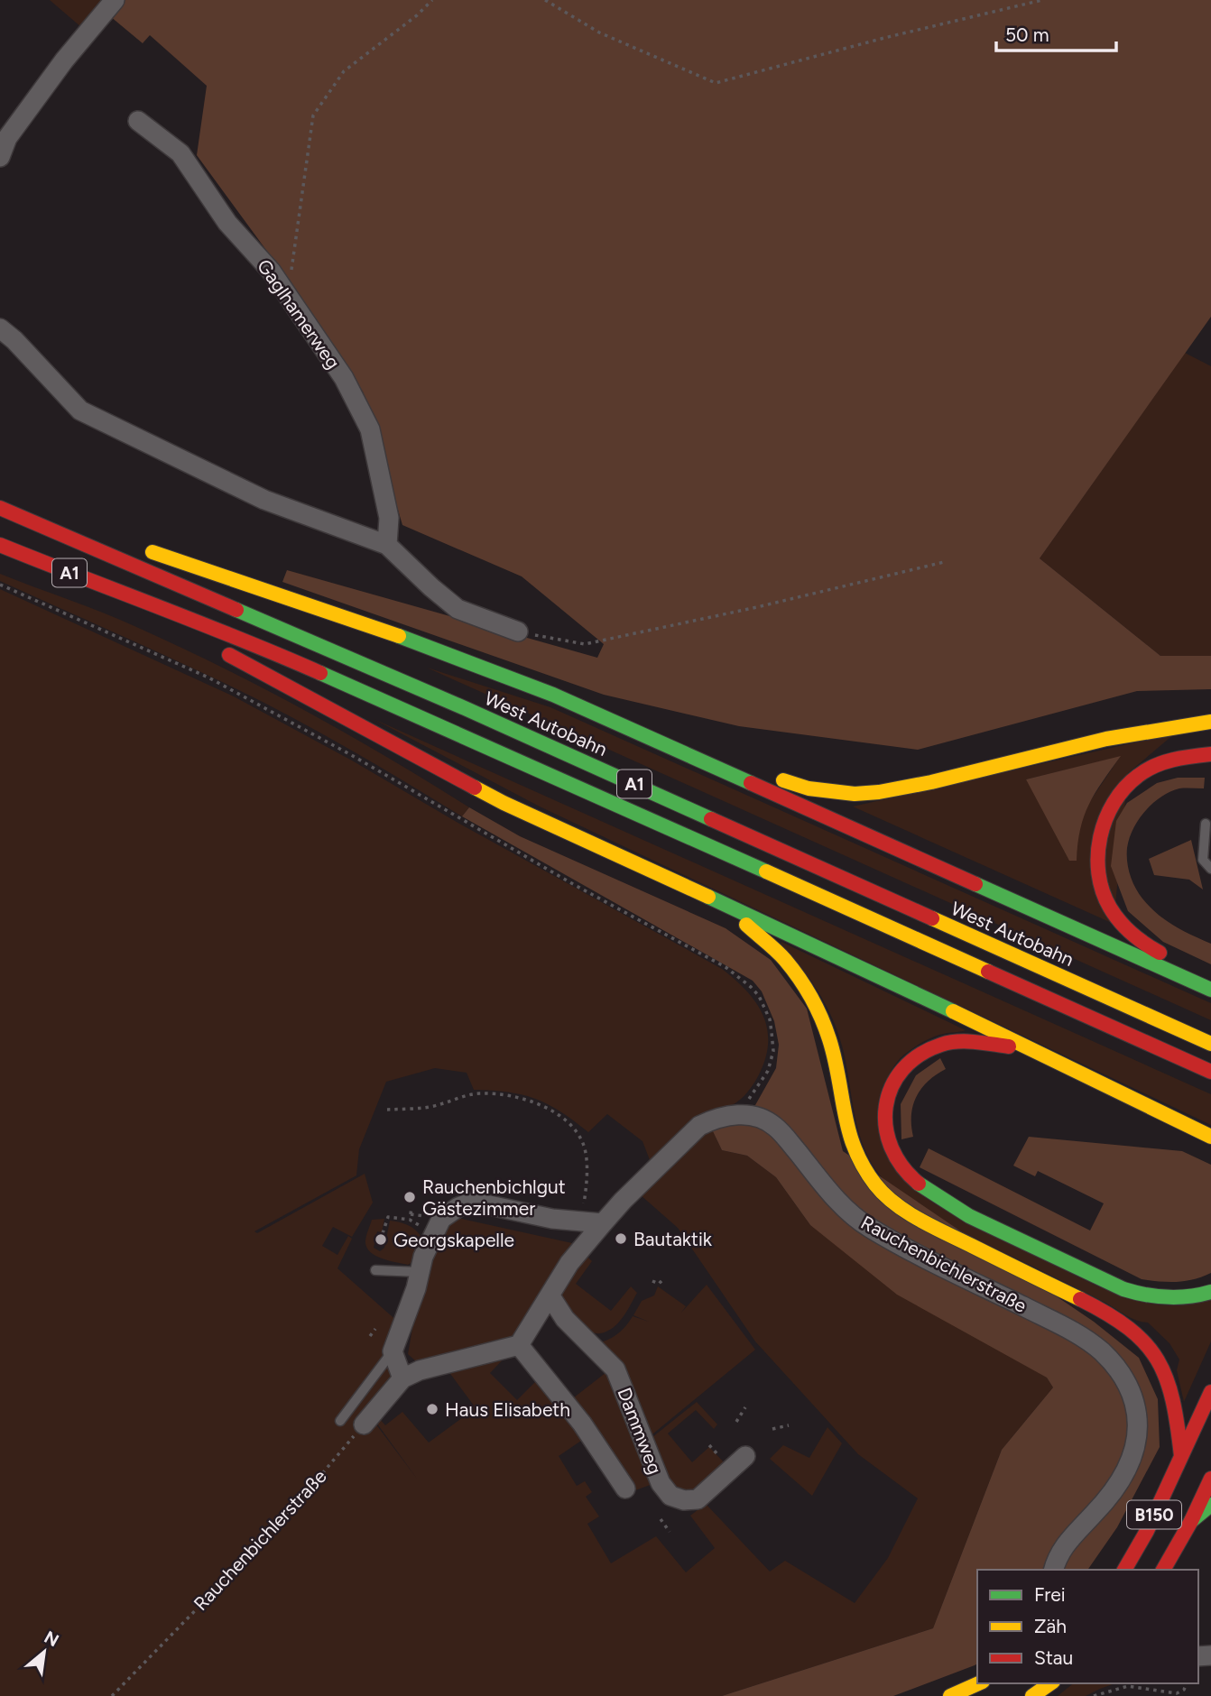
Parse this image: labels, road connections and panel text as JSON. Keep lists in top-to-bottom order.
{
  "streets": {
    "main road": ["A1", "West Autobahn", "B150"],
    "street": ["Gaglhamerweg", "Rauchenbichlerstraße", "Dammweg"]
  },
  "crossings": [
    ["Rauchenbichlerstraße", "Dammweg"]
  ],
  "places": [
    "Rauchenbichlgut Gästezimmer",
    "Bautaktik",
    "Georgskapelle",
    "Haus Elisabeth"
  ],
  "legend": ["Frei", "Zäh", "Stau"],
  "scale_bar": "50 m",
  "north": "top right"
}
